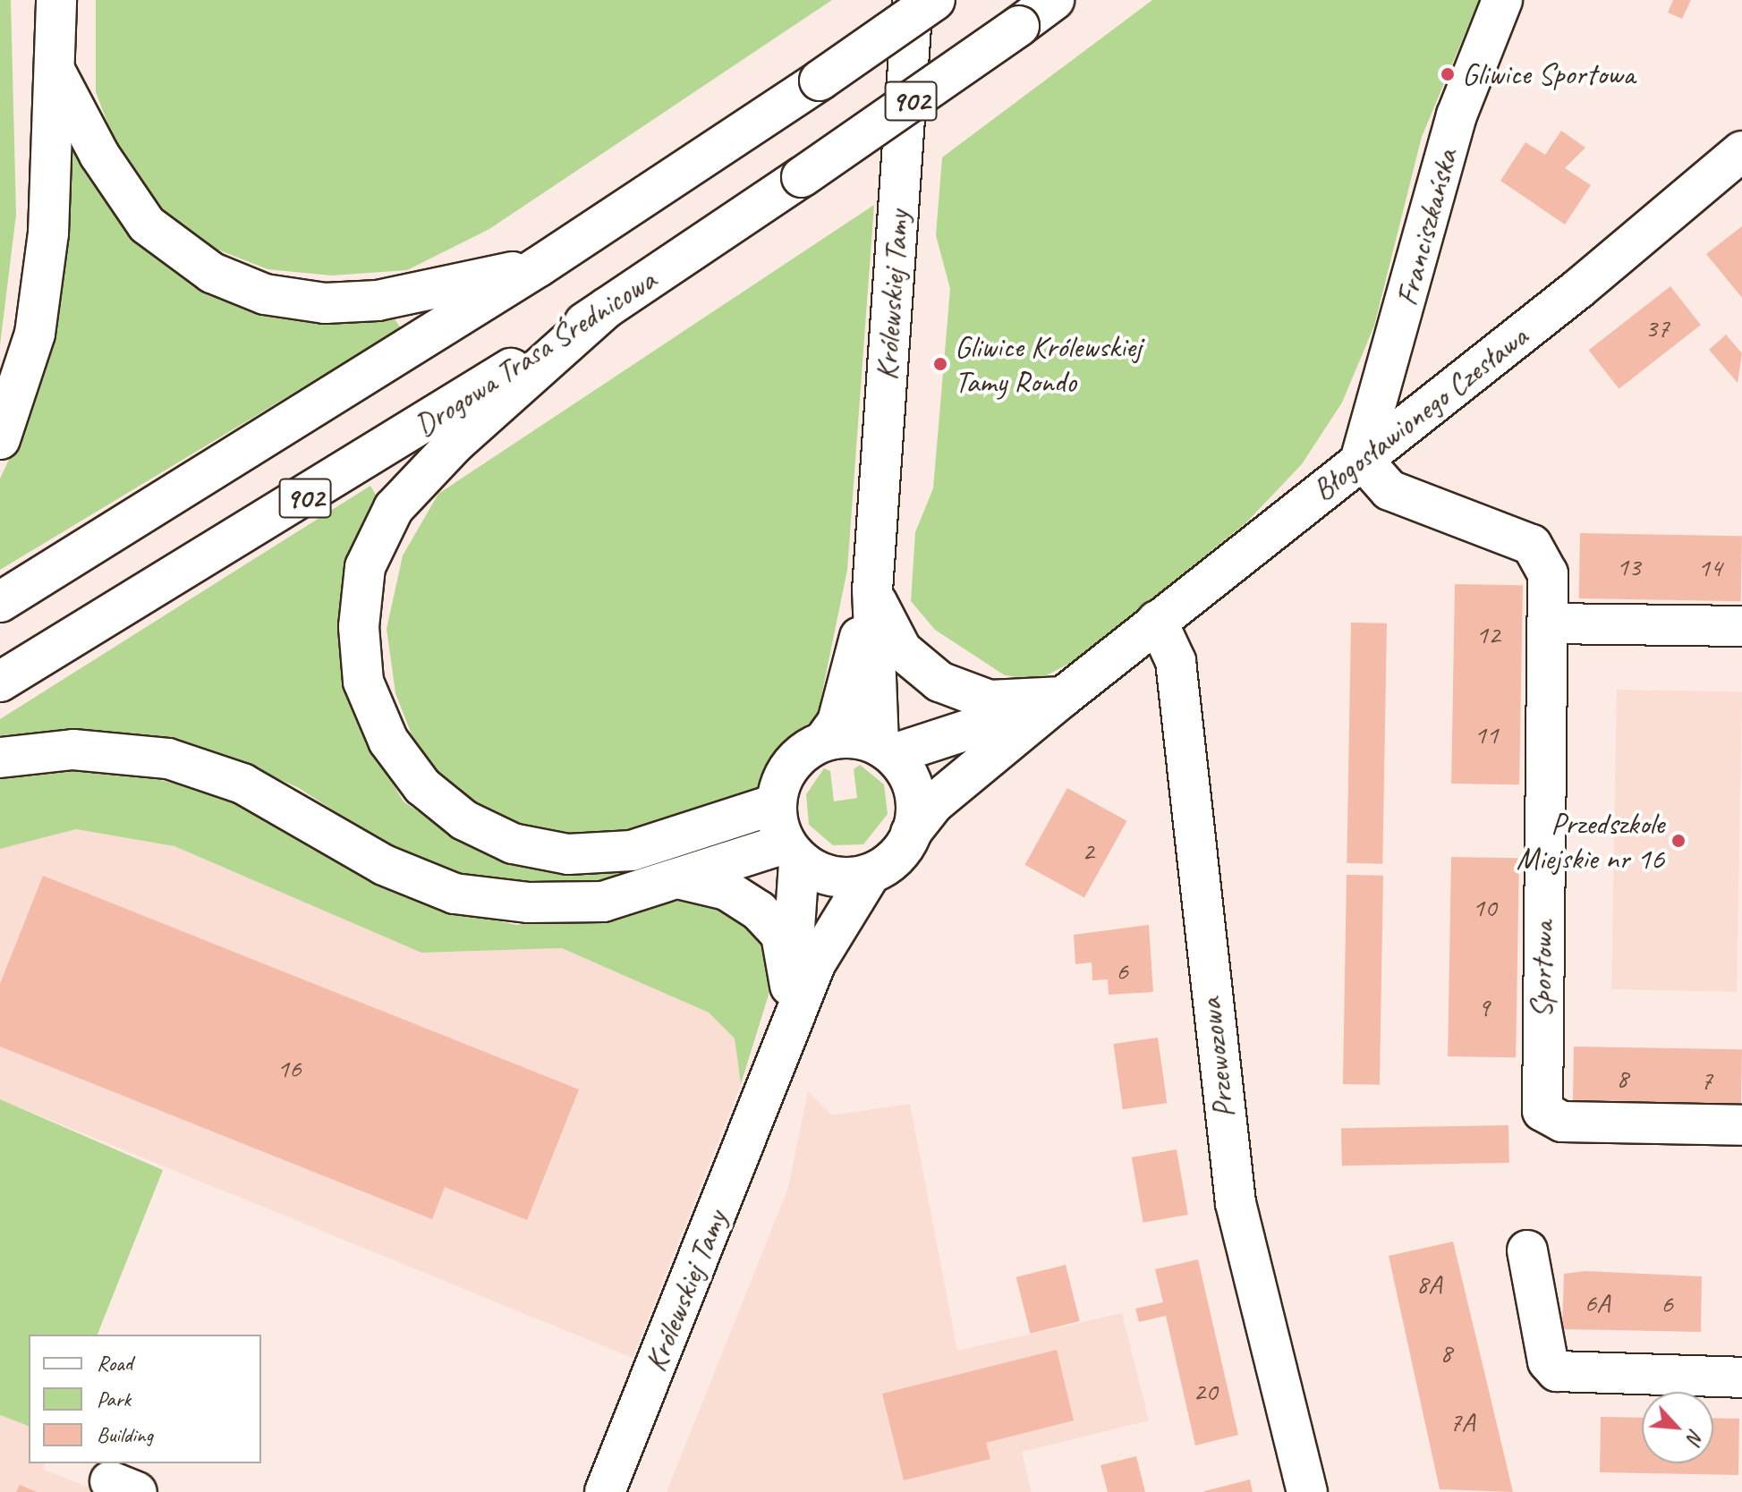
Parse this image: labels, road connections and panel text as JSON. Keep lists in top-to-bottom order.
{
  "streets": {
    "street": [
      "902",
      "Franciszkańska",
      "Królewskiej Tamy",
      "Drogowa Trasa Średnicowa",
      "Błogosławionego Czesława",
      "Sportowa",
      "Przewozowa"
    ]
  },
  "crossings": [
    ["Franciszkańska", "Błogosławionego Czesława"],
    ["Franciszkańska", "Sportowa"],
    ["Błogosławionego Czesława", "Sportowa"],
    ["Błogosławionego Czesława", "Przewozowa"]
  ],
  "places": ["Gliwice Sportowa", "Gliwice Królewskiej Tamy Rondo", "Przedszkole Miejskie nr 16"],
  "house_numbers": [
    "37",
    "13",
    "14",
    "12",
    "11",
    "2",
    "10",
    "6",
    "9",
    "16",
    "8",
    "7",
    "8A",
    "6A",
    "6",
    "8",
    "20",
    "7A"
  ],
  "legend": ["Road", "Park", "Building"],
  "north": "bottom right"
}
